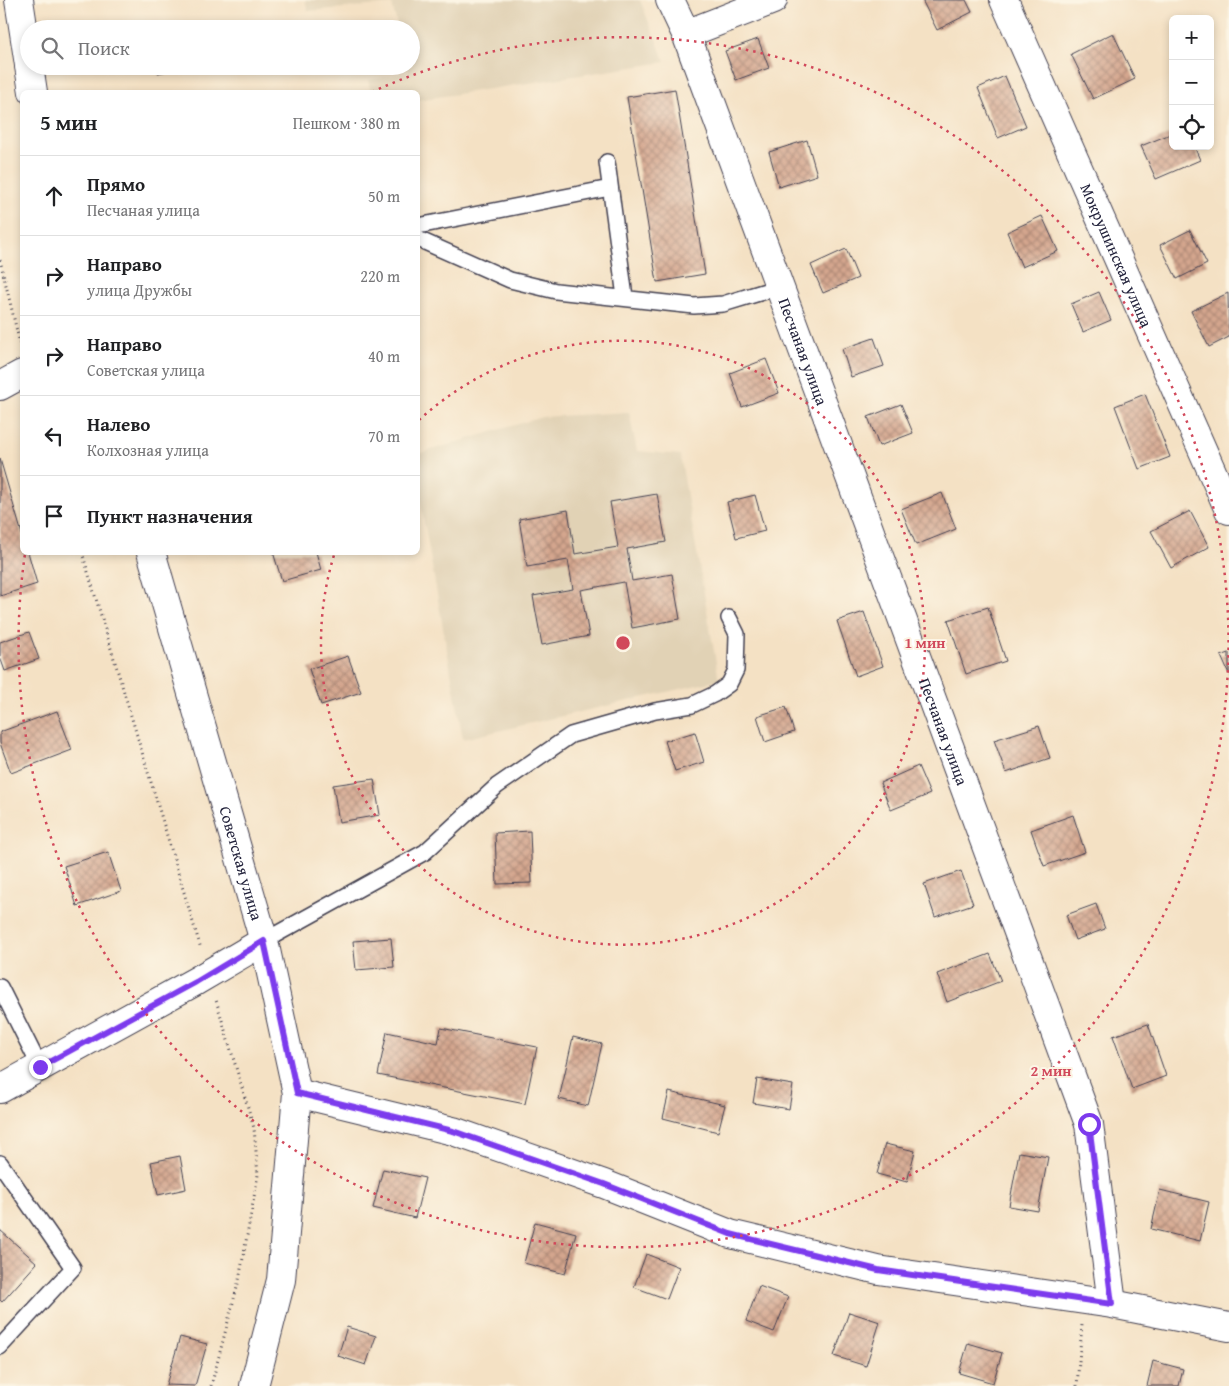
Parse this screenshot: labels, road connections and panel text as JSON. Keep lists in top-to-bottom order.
{
  "streets": {
    "street": ["Мокрушинская улица", "Песчаная улица", "Советская улица"]
  },
  "page": {
    "map_buttons": ["+", "−"],
    "search": "Поиск",
    "heading": ["5 мин", "Пешком · 380 m"],
    "list": [
      ["Прямо", "Песчаная улица", "50 m"],
      ["Направо", "улица Дружбы", "220 m"],
      ["Направо", "Советская улица", "40 m"],
      ["Налево", "Колхозная улица", "70 m"],
      "Пункт назначения"
    ]
  },
  "rings": ["1 мин", "2 мин"]
}
